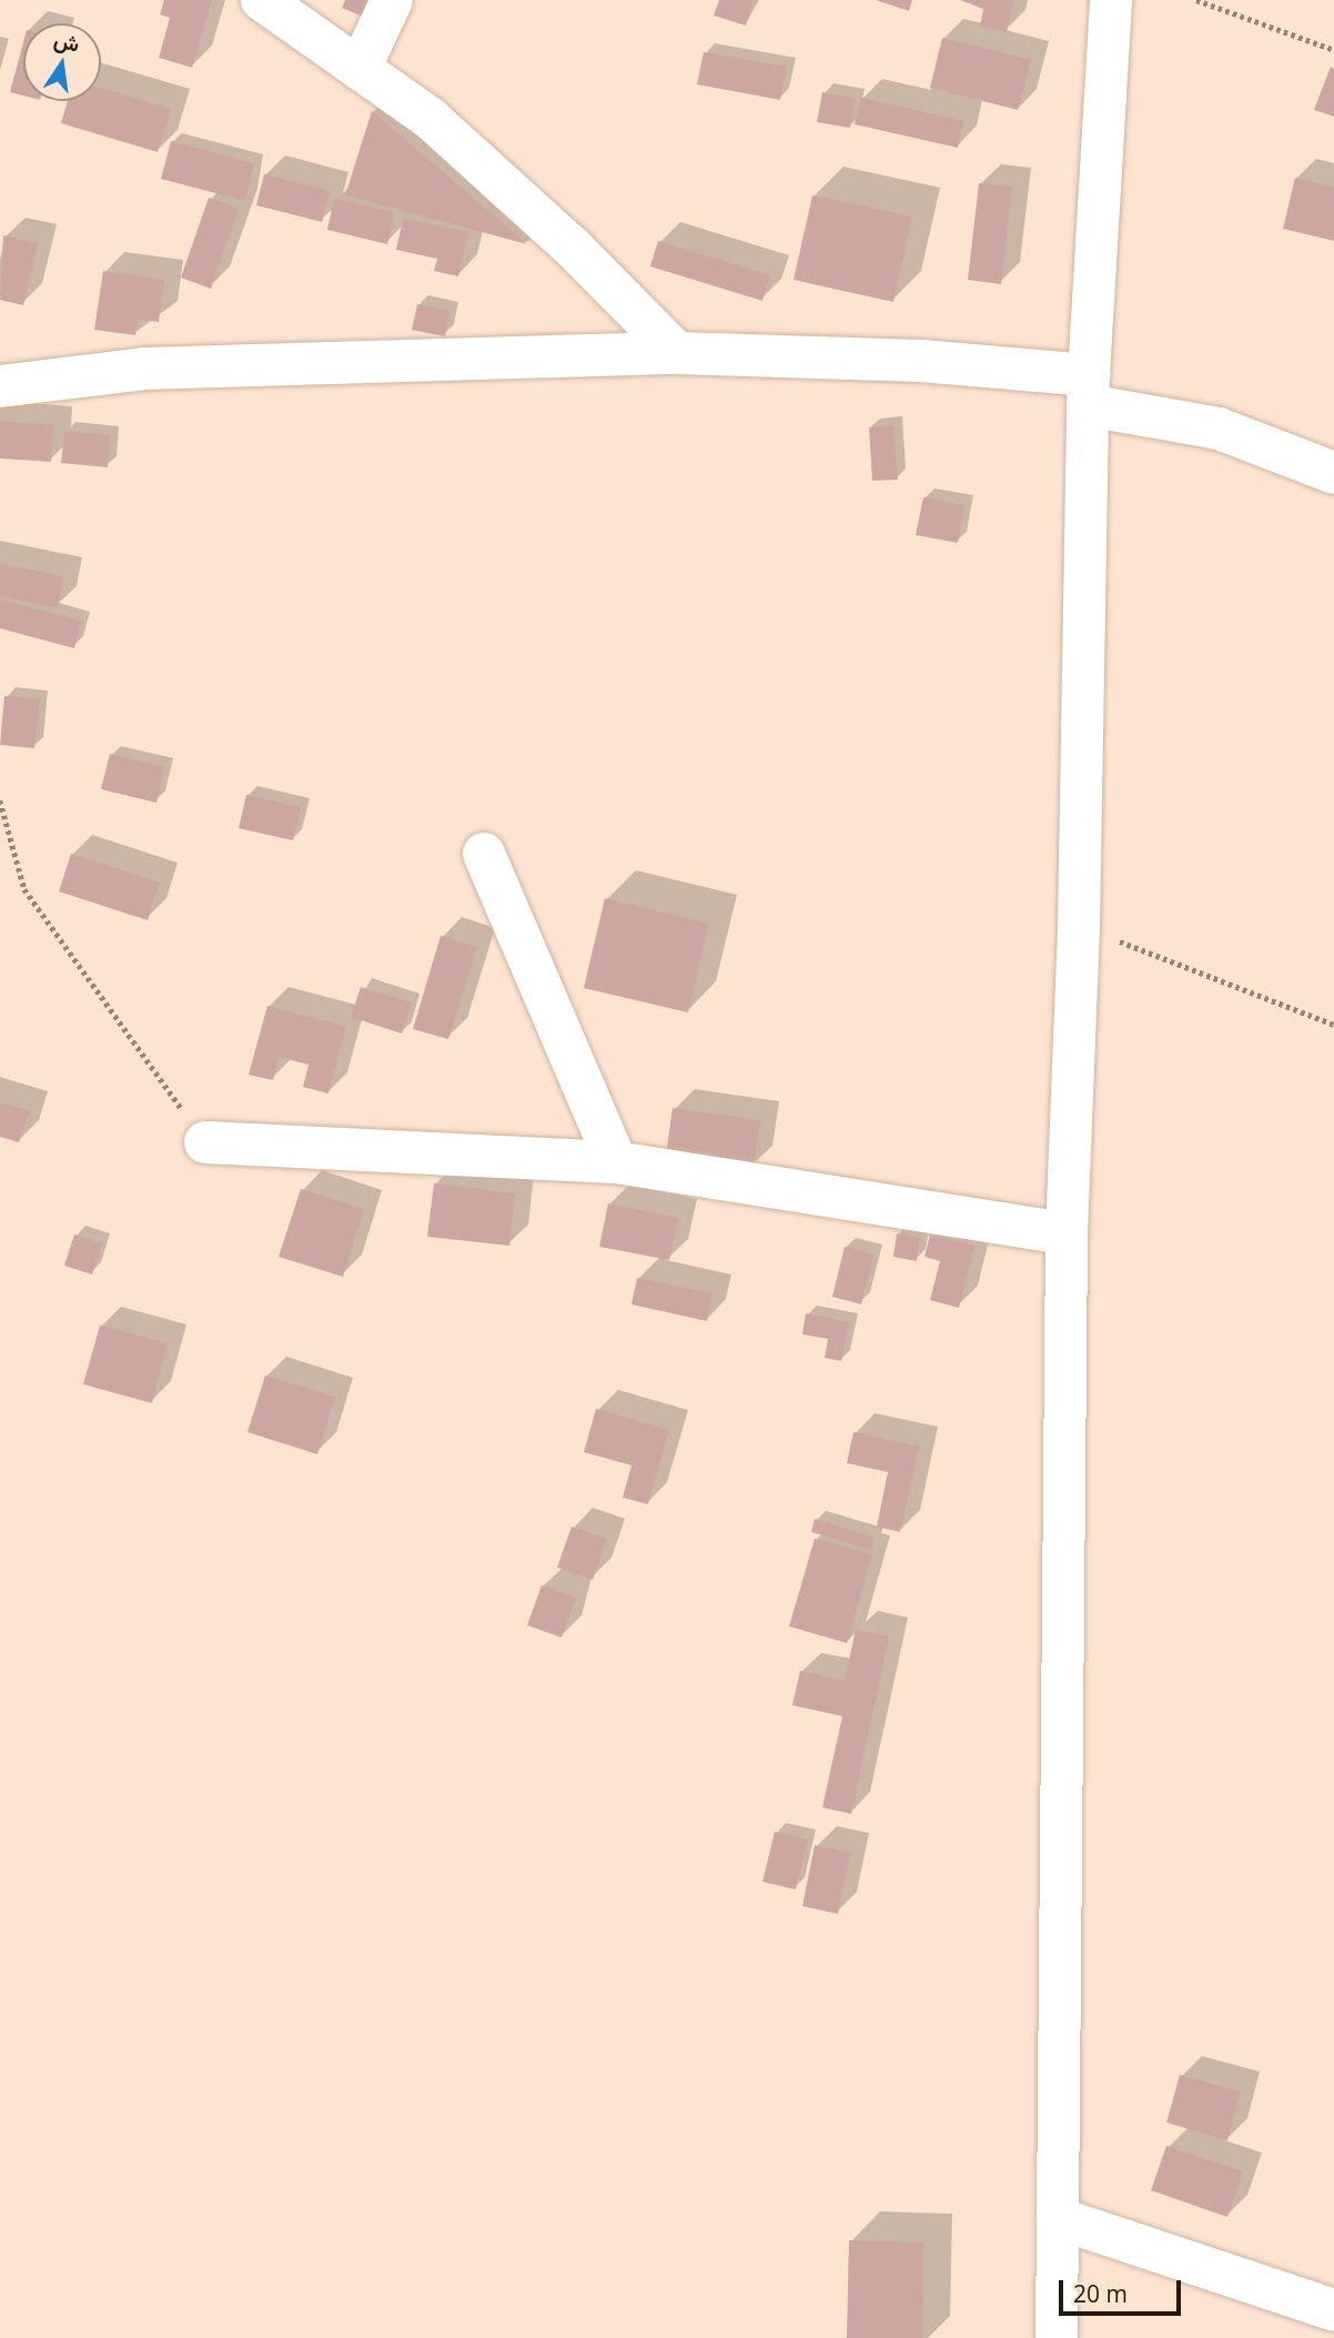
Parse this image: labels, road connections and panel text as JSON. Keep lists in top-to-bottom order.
{
  "scale_bar": "20 m",
  "north": "top"
}
